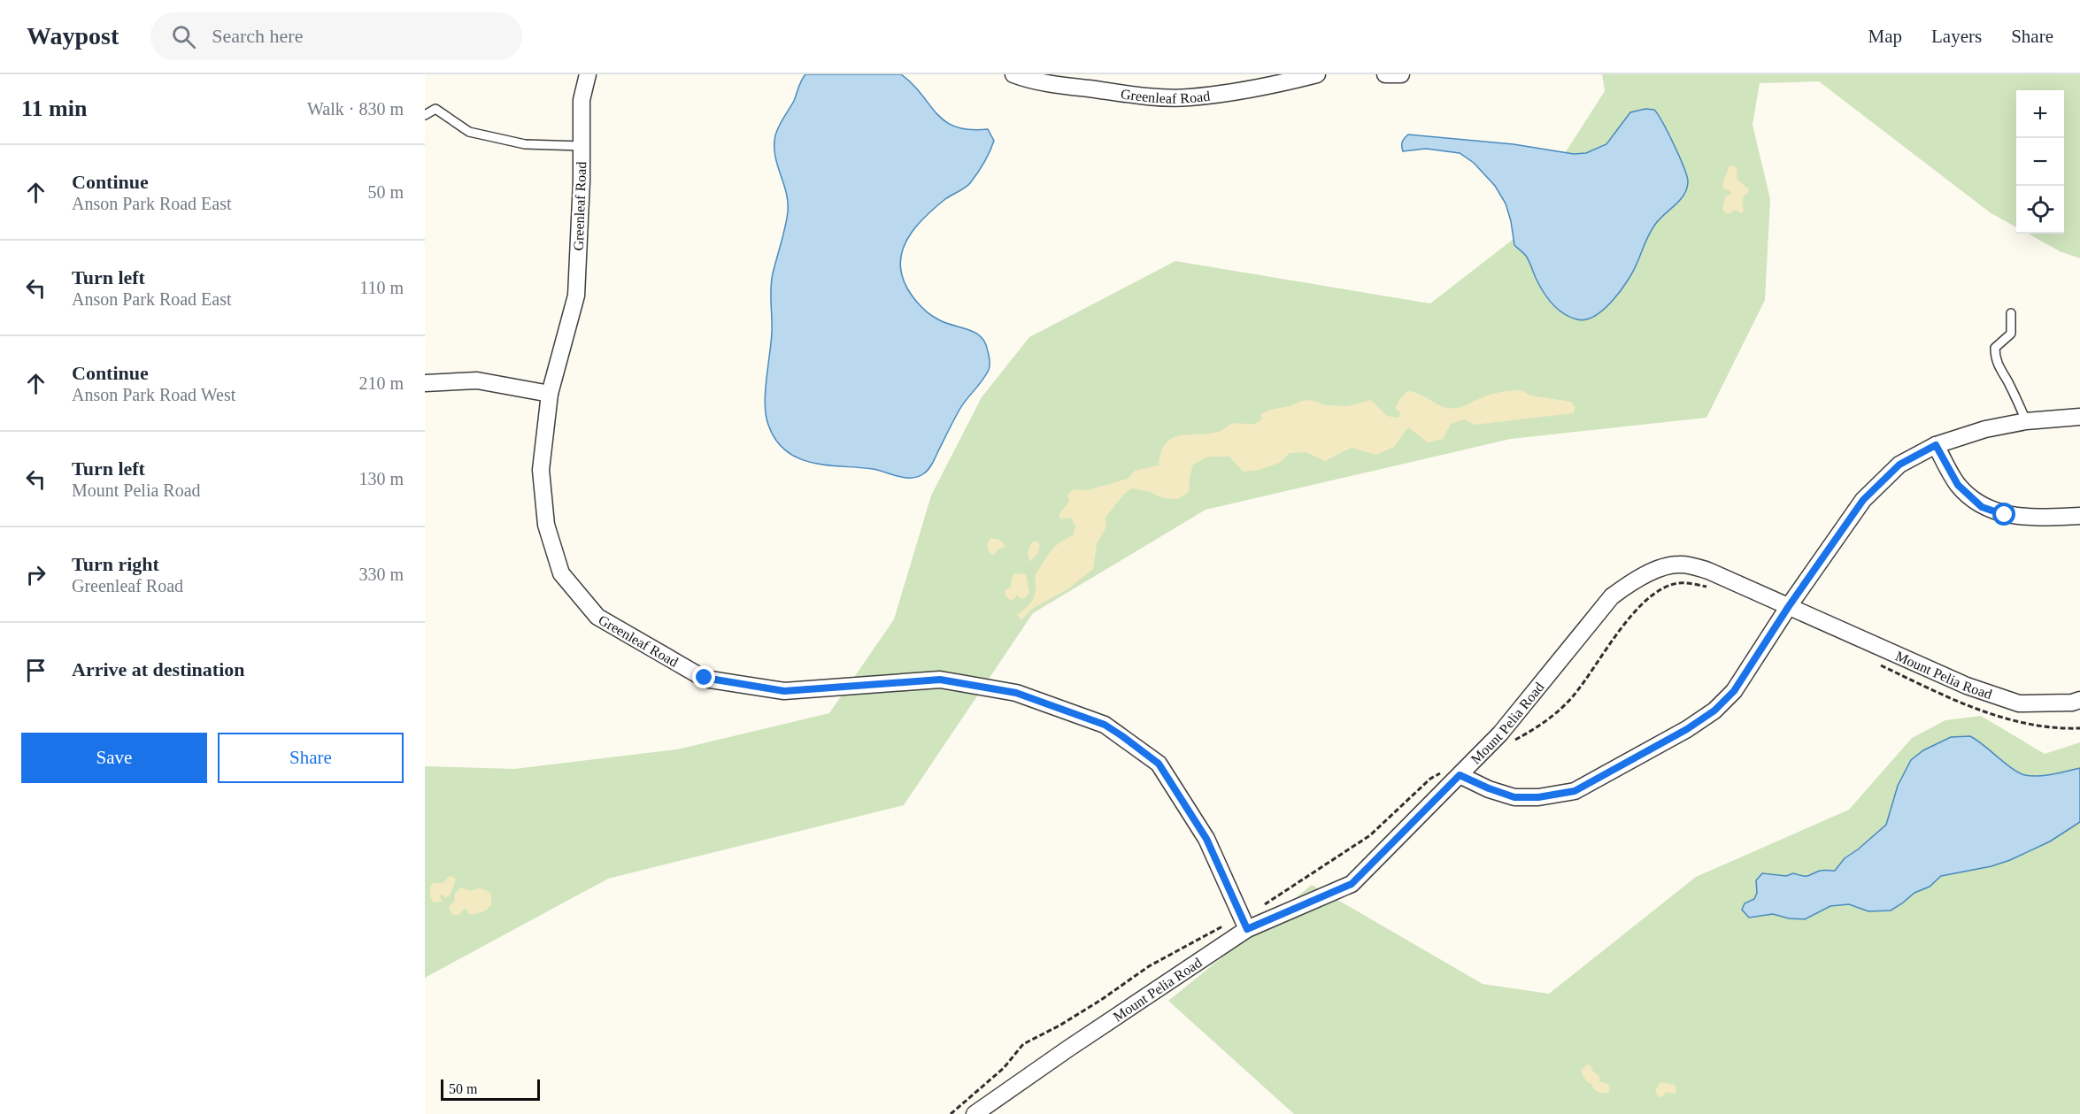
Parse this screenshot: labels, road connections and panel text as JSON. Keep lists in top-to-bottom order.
{
  "streets": {
    "street": ["Greenleaf Road", "Mount Pelia Road"]
  },
  "crossings": [
    ["Greenleaf Road", "Mount Pelia Road"]
  ],
  "scale_bar": "50 m",
  "page": {
    "header": "Waypost",
    "search": "Search here",
    "nav": ["Map", "Layers", "Share"],
    "heading": ["11 min", "Walk · 830 m"],
    "map_buttons": ["+", "−"],
    "list": [
      ["Continue", "Anson Park Road East", "50 m"],
      ["Turn left", "Anson Park Road East", "110 m"],
      ["Continue", "Anson Park Road West", "210 m"],
      ["Turn left", "Mount Pelia Road", "130 m"],
      ["Turn right", "Greenleaf Road", "330 m"],
      "Arrive at destination"
    ],
    "buttons": ["Save", "Share"],
    "scale": "50 m"
  }
}
